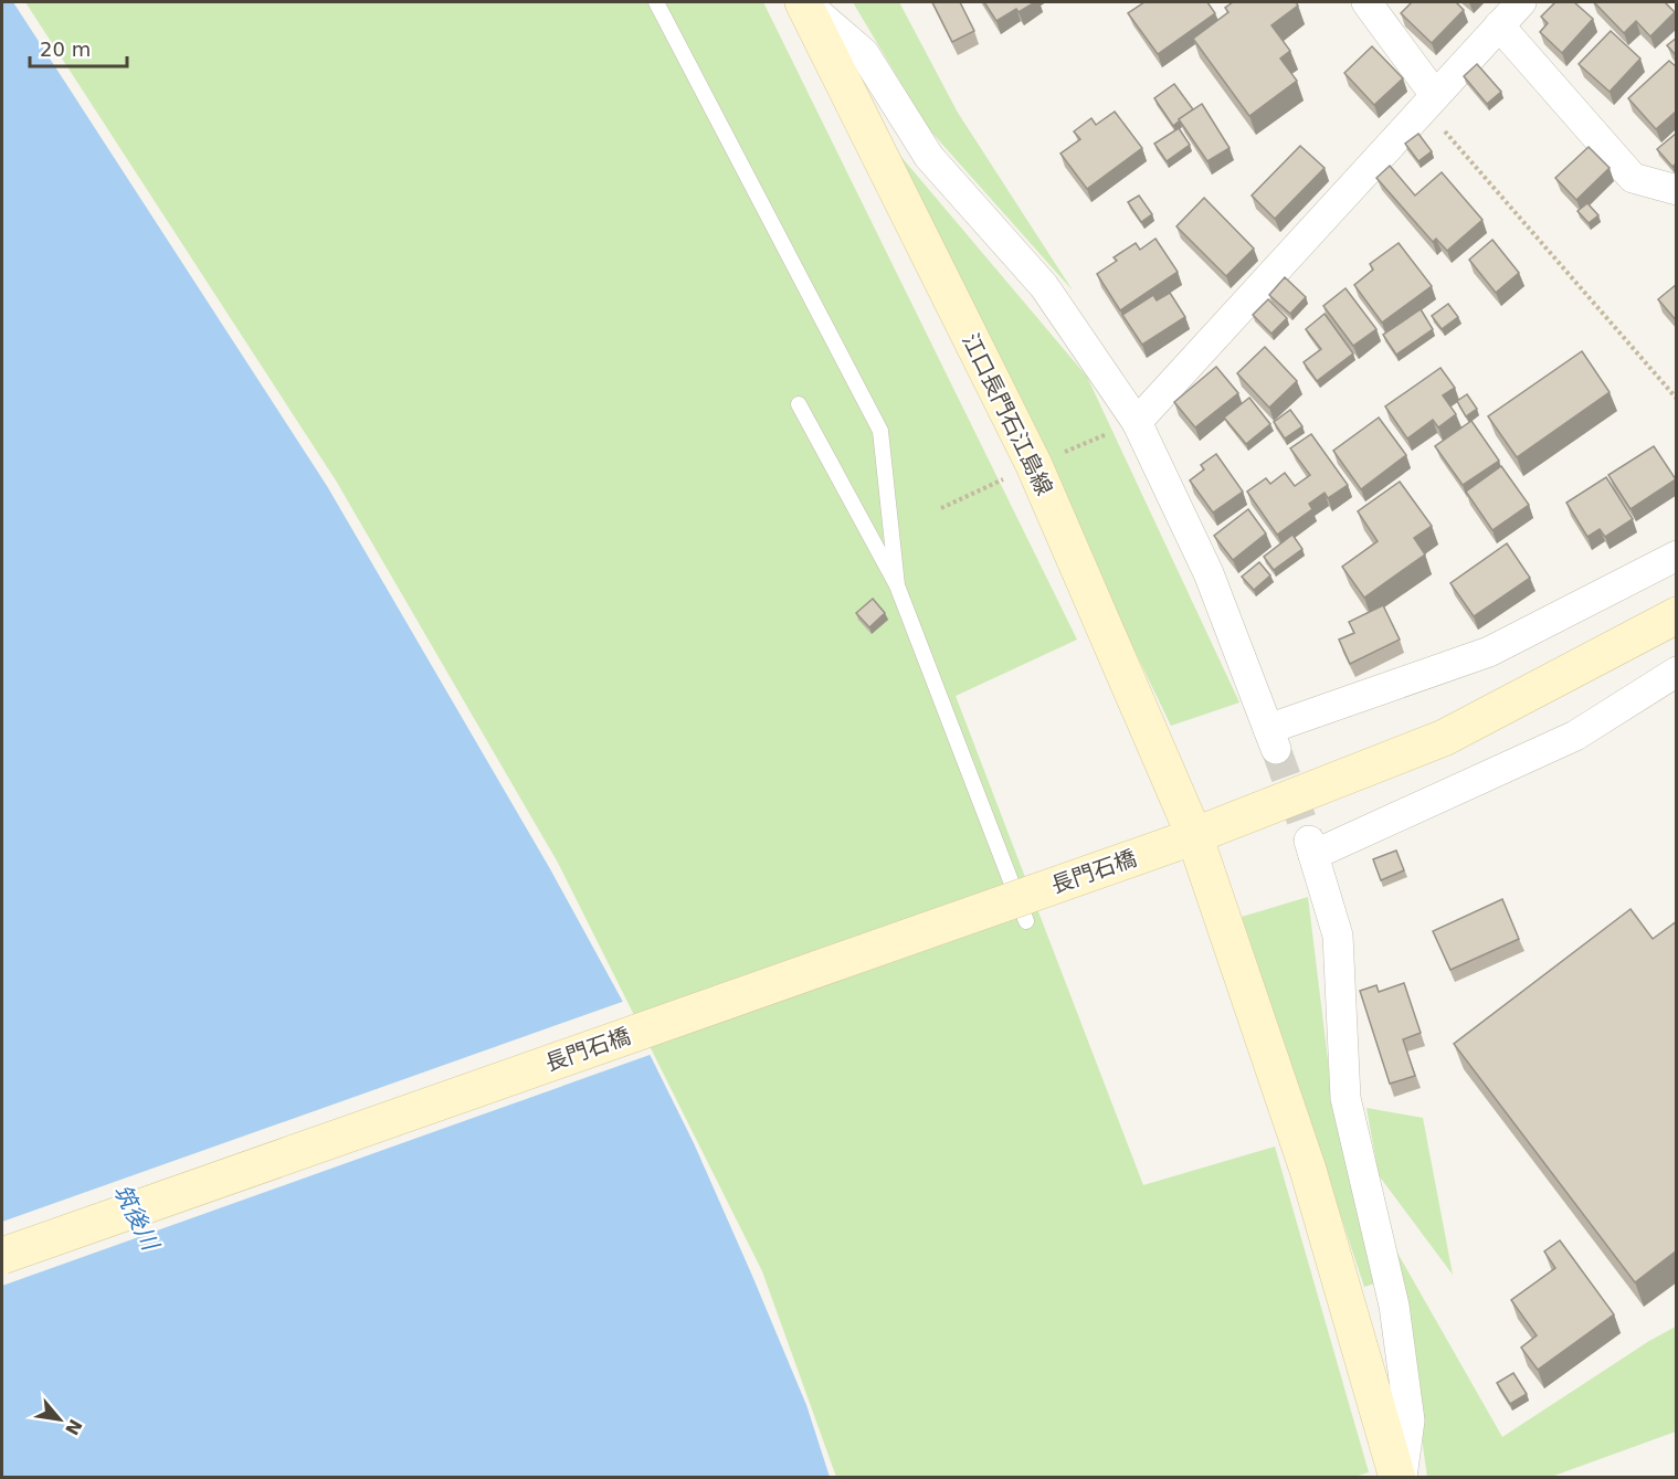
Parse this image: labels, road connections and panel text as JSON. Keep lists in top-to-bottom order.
{
  "streets": {
    "street": ["江口長門石江島線", "長門石橋"]
  },
  "crossings": [
    ["江口長門石江島線", "長門石橋"]
  ],
  "water": ["筑後川"],
  "scale_bar": "20 m",
  "north": "bottom right"
}
